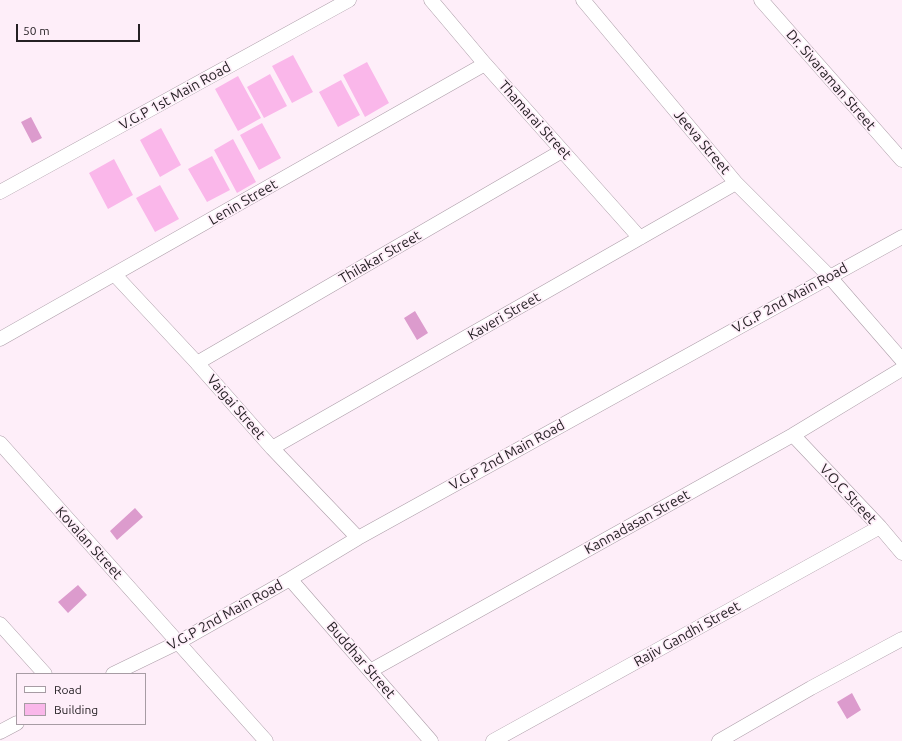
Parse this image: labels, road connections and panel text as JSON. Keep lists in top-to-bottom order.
{
  "streets": {
    "street": [
      "Dr. Sivaraman Street",
      "V.G.P 1st Main Road",
      "Thamarai Street",
      "Jeeva Street",
      "Lenin Street",
      "Thilakar Street",
      "V.G.P 2nd Main Road",
      "Kaveri Street",
      "Vaigai Street",
      "V.O.C Street",
      "Kannadasan Street",
      "Kovalan Street",
      "Rajiv Gandhi Street",
      "Buddhar Street"
    ]
  },
  "crossings": [
    ["Thamarai Street", "Lenin Street"],
    ["Thamarai Street", "Thilakar Street"],
    ["Thamarai Street", "Kaveri Street"],
    ["Jeeva Street", "V.G.P 2nd Main Road"],
    ["Jeeva Street", "Kaveri Street"],
    ["Lenin Street", "Vaigai Street"],
    ["Thilakar Street", "Vaigai Street"],
    ["V.G.P 2nd Main Road", "Vaigai Street"],
    ["V.G.P 2nd Main Road", "Kovalan Street"],
    ["V.G.P 2nd Main Road", "Buddhar Street"],
    ["Kaveri Street", "Vaigai Street"],
    ["V.O.C Street", "Kannadasan Street"],
    ["V.O.C Street", "Rajiv Gandhi Street"],
    ["Kannadasan Street", "Buddhar Street"]
  ],
  "legend": ["Road", "Building"],
  "scale_bar": "50 m"
}
